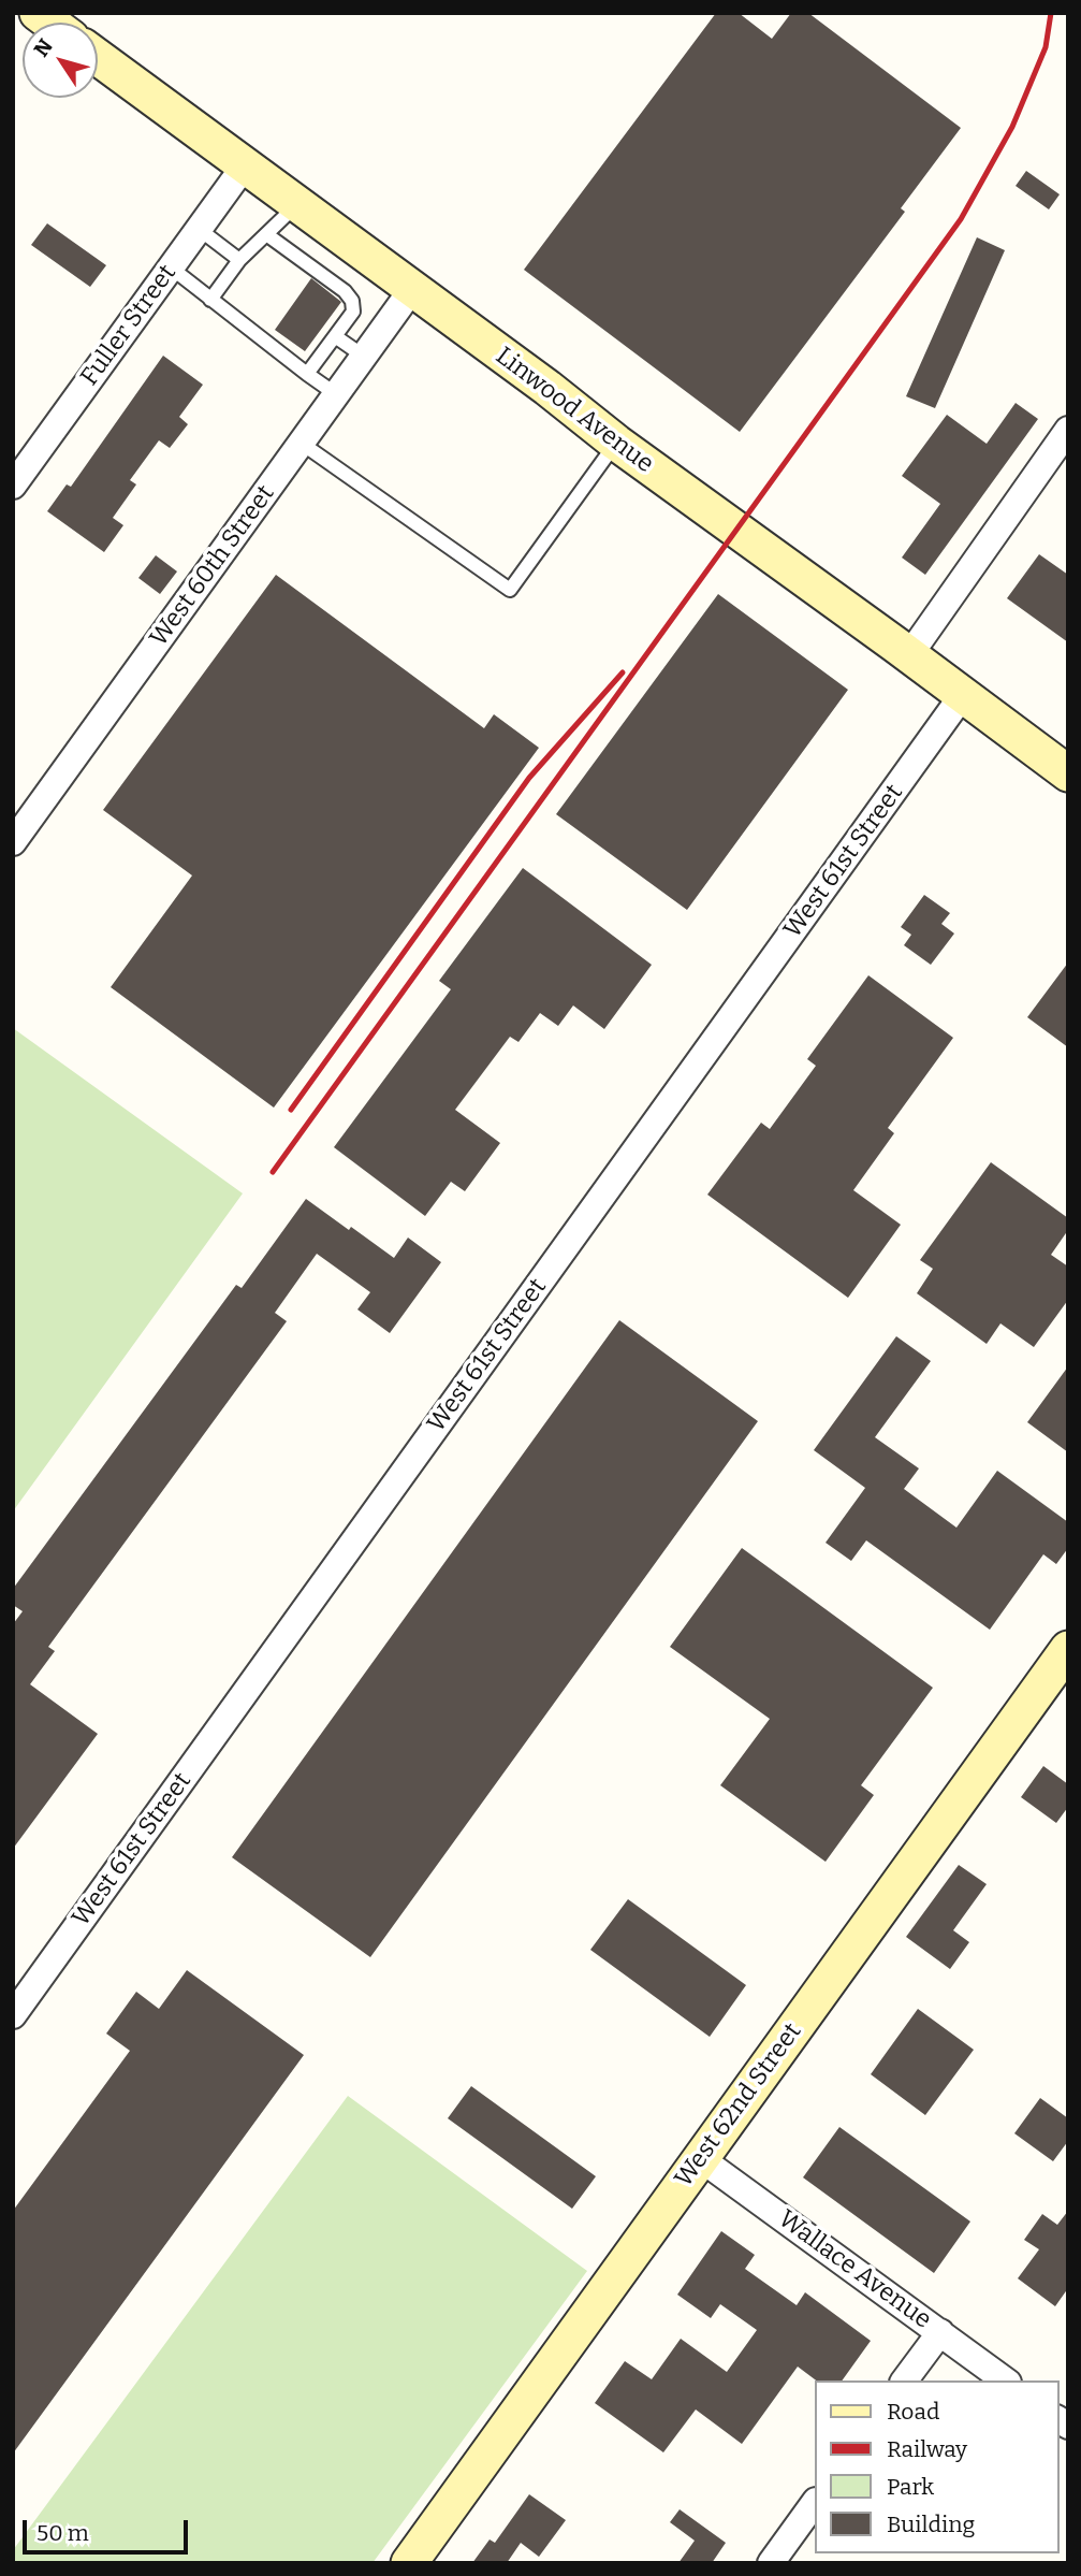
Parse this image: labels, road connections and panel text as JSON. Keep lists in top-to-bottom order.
{
  "streets": {
    "main road": ["Linwood Avenue", "West 62nd Street"],
    "street": [
      "Fuller Street",
      "West 60th Street",
      "West 61st Street",
      "Wallace Avenue"
    ]
  },
  "crossings": [
    ["Fuller Street", "Linwood Avenue"],
    ["Linwood Avenue", "West 60th Street"],
    ["Linwood Avenue", "West 61st Street"],
    ["West 62nd Street", "Wallace Avenue"]
  ],
  "legend": [
    "Road",
    "Railway",
    "Park",
    "Building"
  ],
  "scale_bar": "50 m",
  "north": "top left"
}
